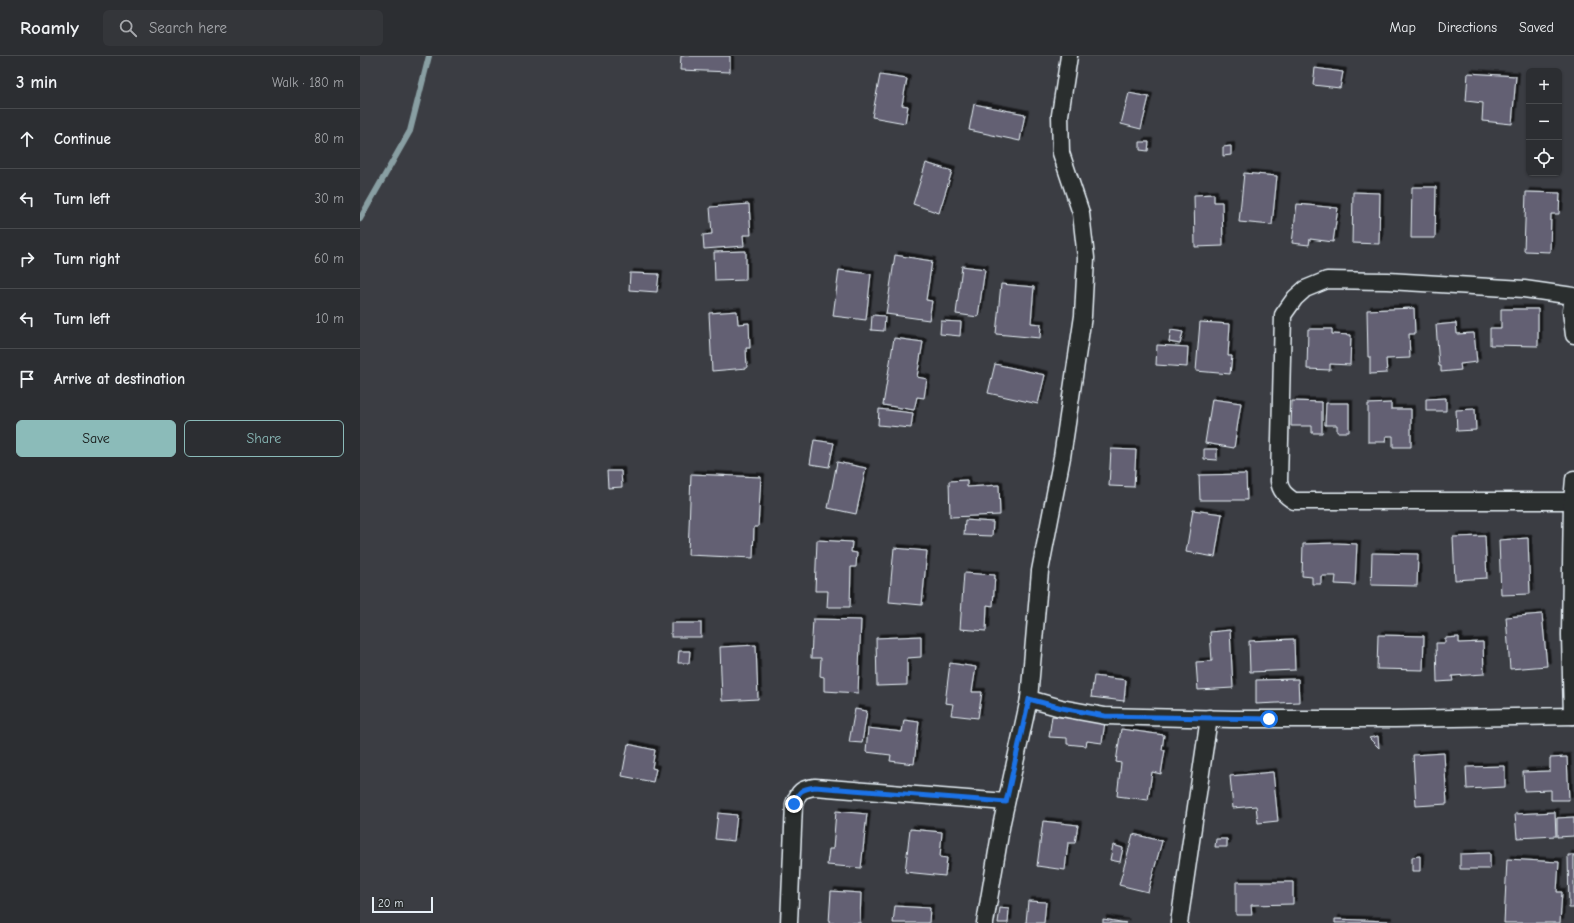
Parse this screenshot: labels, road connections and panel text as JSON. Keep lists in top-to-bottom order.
{
  "scale_bar": "20 m",
  "page": {
    "header": "Roamly",
    "search": "Search here",
    "nav": ["Map", "Directions", "Saved"],
    "heading": ["3 min", "Walk · 180 m"],
    "map_buttons": ["+", "−"],
    "list": [
      ["Continue", "80 m"],
      ["Turn left", "30 m"],
      ["Turn right", "60 m"],
      ["Turn left", "10 m"],
      "Arrive at destination"
    ],
    "buttons": ["Save", "Share"],
    "scale": "20 m"
  }
}
